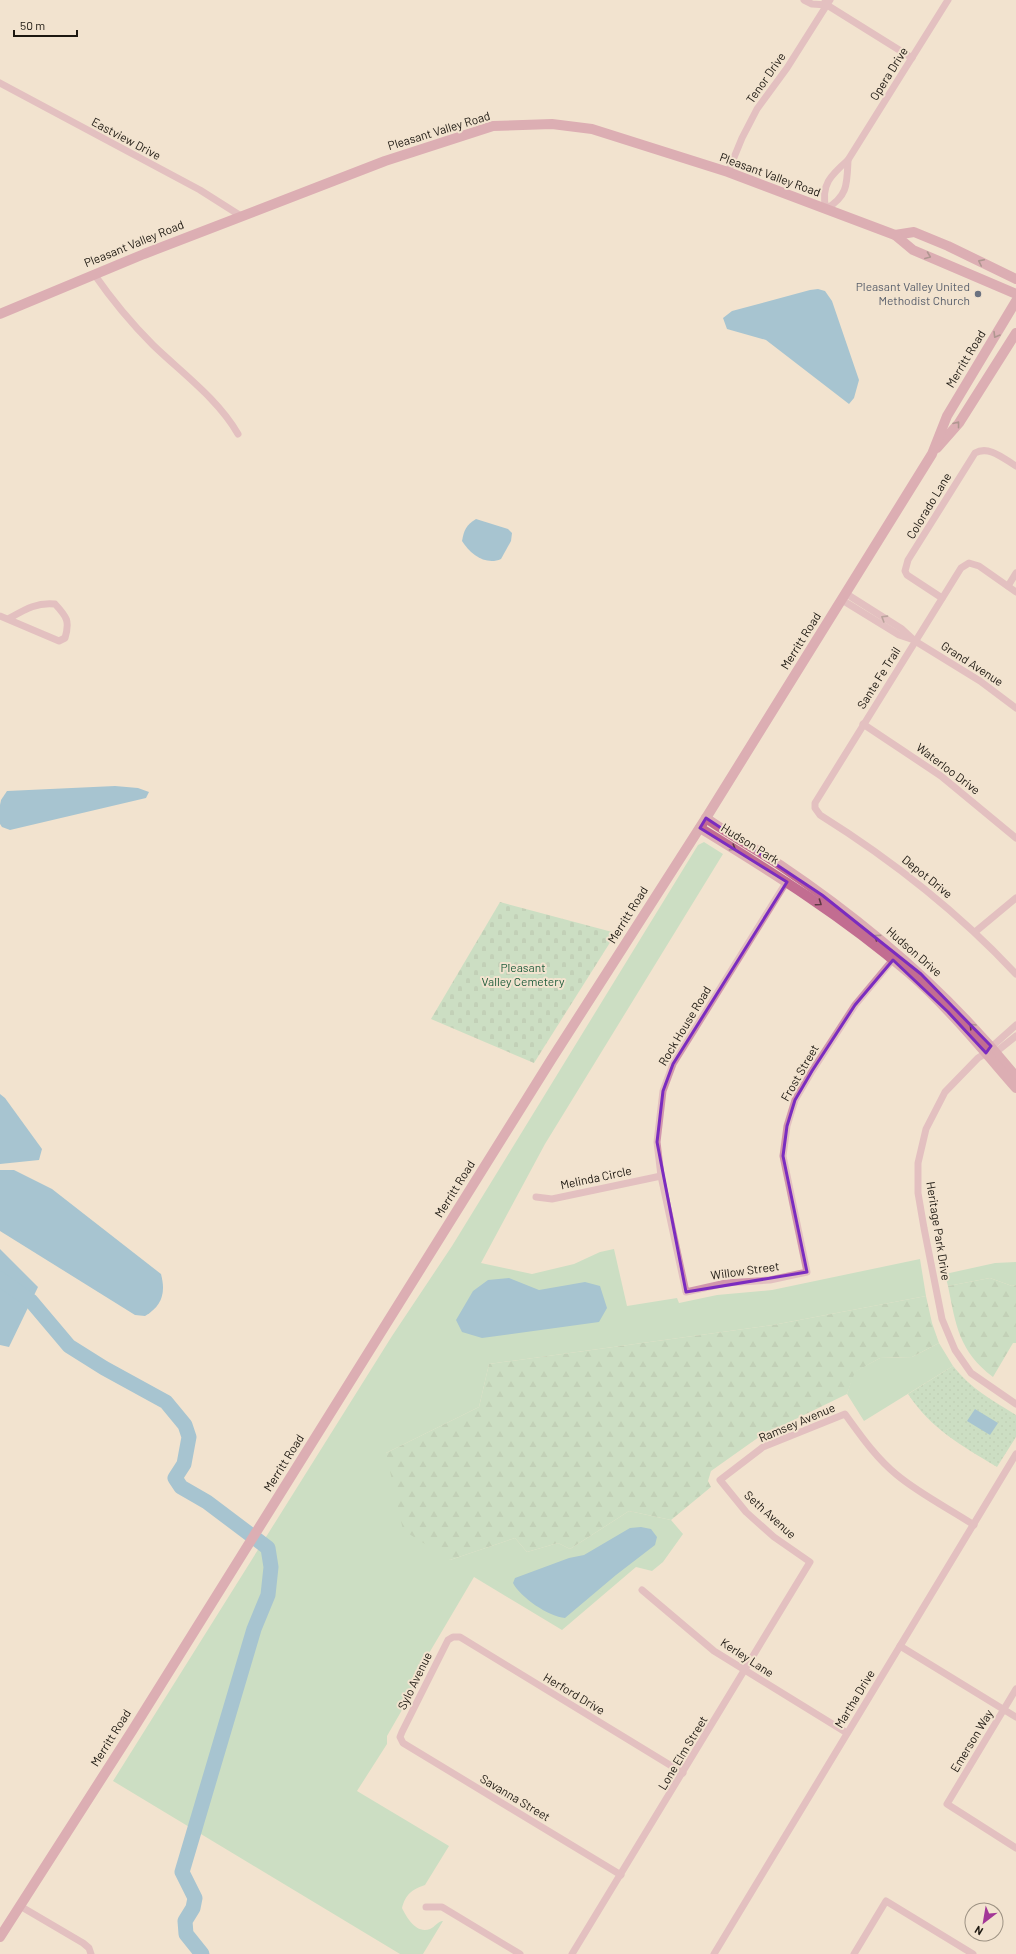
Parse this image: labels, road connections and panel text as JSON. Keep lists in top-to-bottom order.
{
  "streets": {
    "main road": [
      "Pleasant Valley Road",
      "Merritt Road",
      "Hudson Park",
      "Hudson Drive"
    ],
    "street": [
      "Opera Drive",
      "Tenor Drive",
      "Eastview Drive",
      "Colorado Lane",
      "Grand Avenue",
      "Sante Fe Trail",
      "Waterloo Drive",
      "Depot Drive",
      "Rock House Road",
      "Frost Street",
      "Melinda Circle",
      "Heritage Park Drive",
      "Willow Street",
      "Ramsey Avenue",
      "Seth Avenue",
      "Kerley Lane",
      "Sylo Avenue",
      "Herford Drive",
      "Martha Drive",
      "Emerson Way",
      "Lone Elm Street",
      "Savanna Street"
    ]
  },
  "crossings": [
    ["Opera Drive", "Pleasant Valley Road"],
    ["Tenor Drive", "Pleasant Valley Road"],
    ["Pleasant Valley Road", "Eastview Drive"],
    ["Merritt Road", "Grand Avenue"],
    ["Merritt Road", "Hudson Park"],
    ["Colorado Lane", "Sante Fe Trail"],
    ["Grand Avenue", "Sante Fe Trail"],
    ["Sante Fe Trail", "Waterloo Drive"],
    ["Sante Fe Trail", "Depot Drive"],
    ["Hudson Park", "Hudson Drive"],
    ["Hudson Park", "Rock House Road"],
    ["Hudson Drive", "Rock House Road"],
    ["Hudson Drive", "Frost Street"],
    ["Hudson Drive", "Heritage Park Drive"],
    ["Rock House Road", "Melinda Circle"],
    ["Rock House Road", "Willow Street"],
    ["Frost Street", "Willow Street"],
    ["Ramsey Avenue", "Seth Avenue"],
    ["Ramsey Avenue", "Martha Drive"],
    ["Seth Avenue", "Lone Elm Street"],
    ["Kerley Lane", "Martha Drive"],
    ["Kerley Lane", "Lone Elm Street"],
    ["Sylo Avenue", "Herford Drive"],
    ["Sylo Avenue", "Savanna Street"],
    ["Herford Drive", "Lone Elm Street"],
    ["Lone Elm Street", "Savanna Street"]
  ],
  "parks": ["Pleasant Valley Cemetery"],
  "places": ["Pleasant Valley United Methodist Church"],
  "scale_bar": "50 m",
  "north": "bottom left"
}
